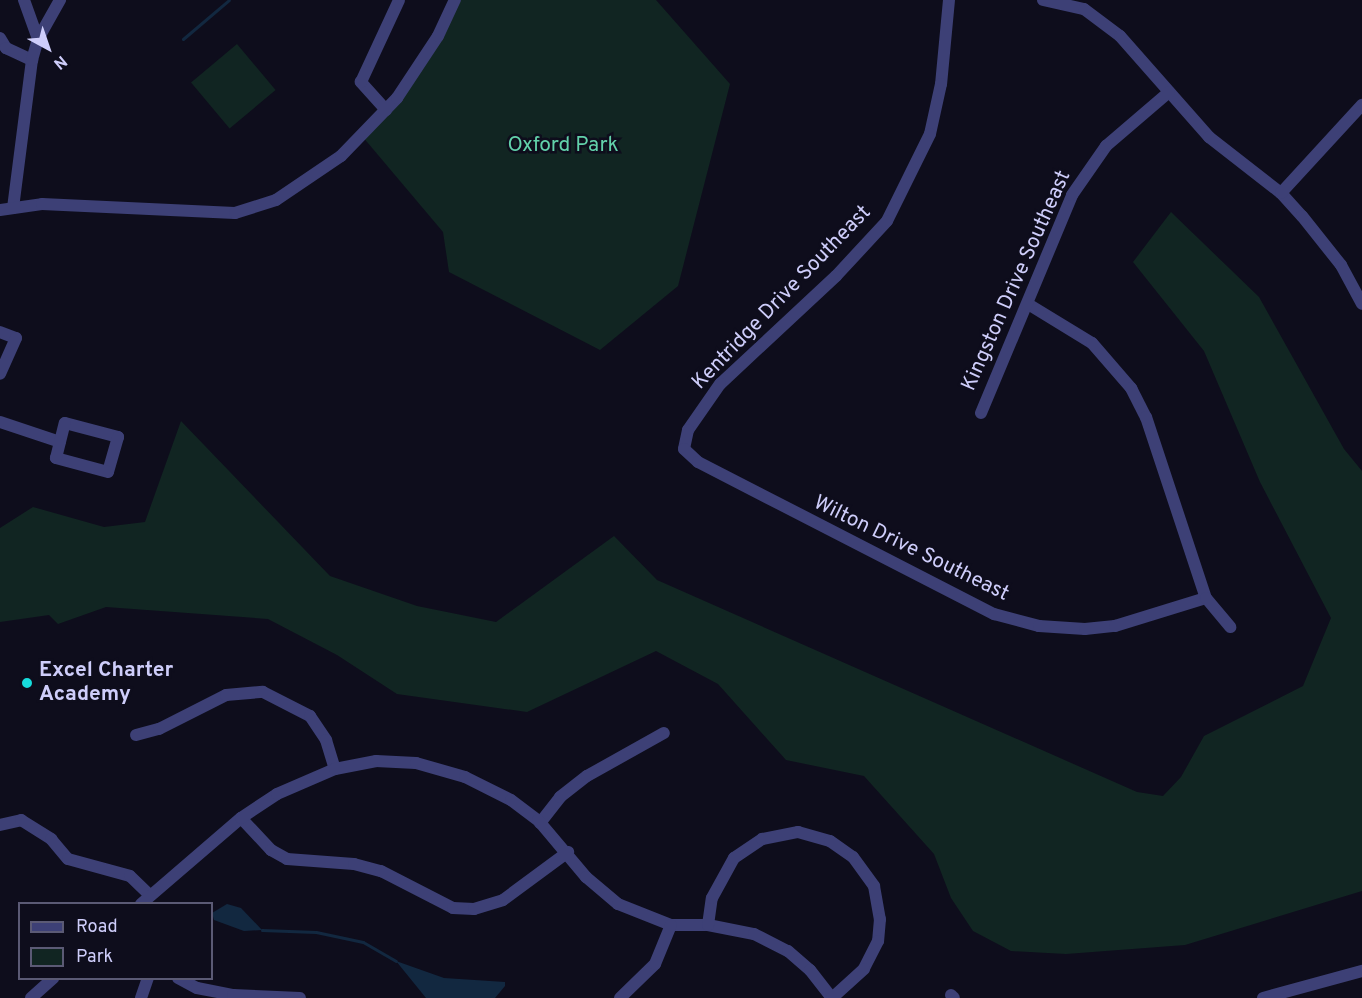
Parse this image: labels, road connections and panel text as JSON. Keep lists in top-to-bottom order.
{
  "streets": {
    "street": ["Kingston Drive Southeast", "Kentridge Drive Southeast", "Wilton Drive Southeast"]
  },
  "crossings": [
    ["Kentridge Drive Southeast", "Wilton Drive Southeast"]
  ],
  "parks": ["Oxford Park"],
  "places": ["Excel Charter Academy"],
  "legend": ["Road", "Park"],
  "north": "bottom right"
}
